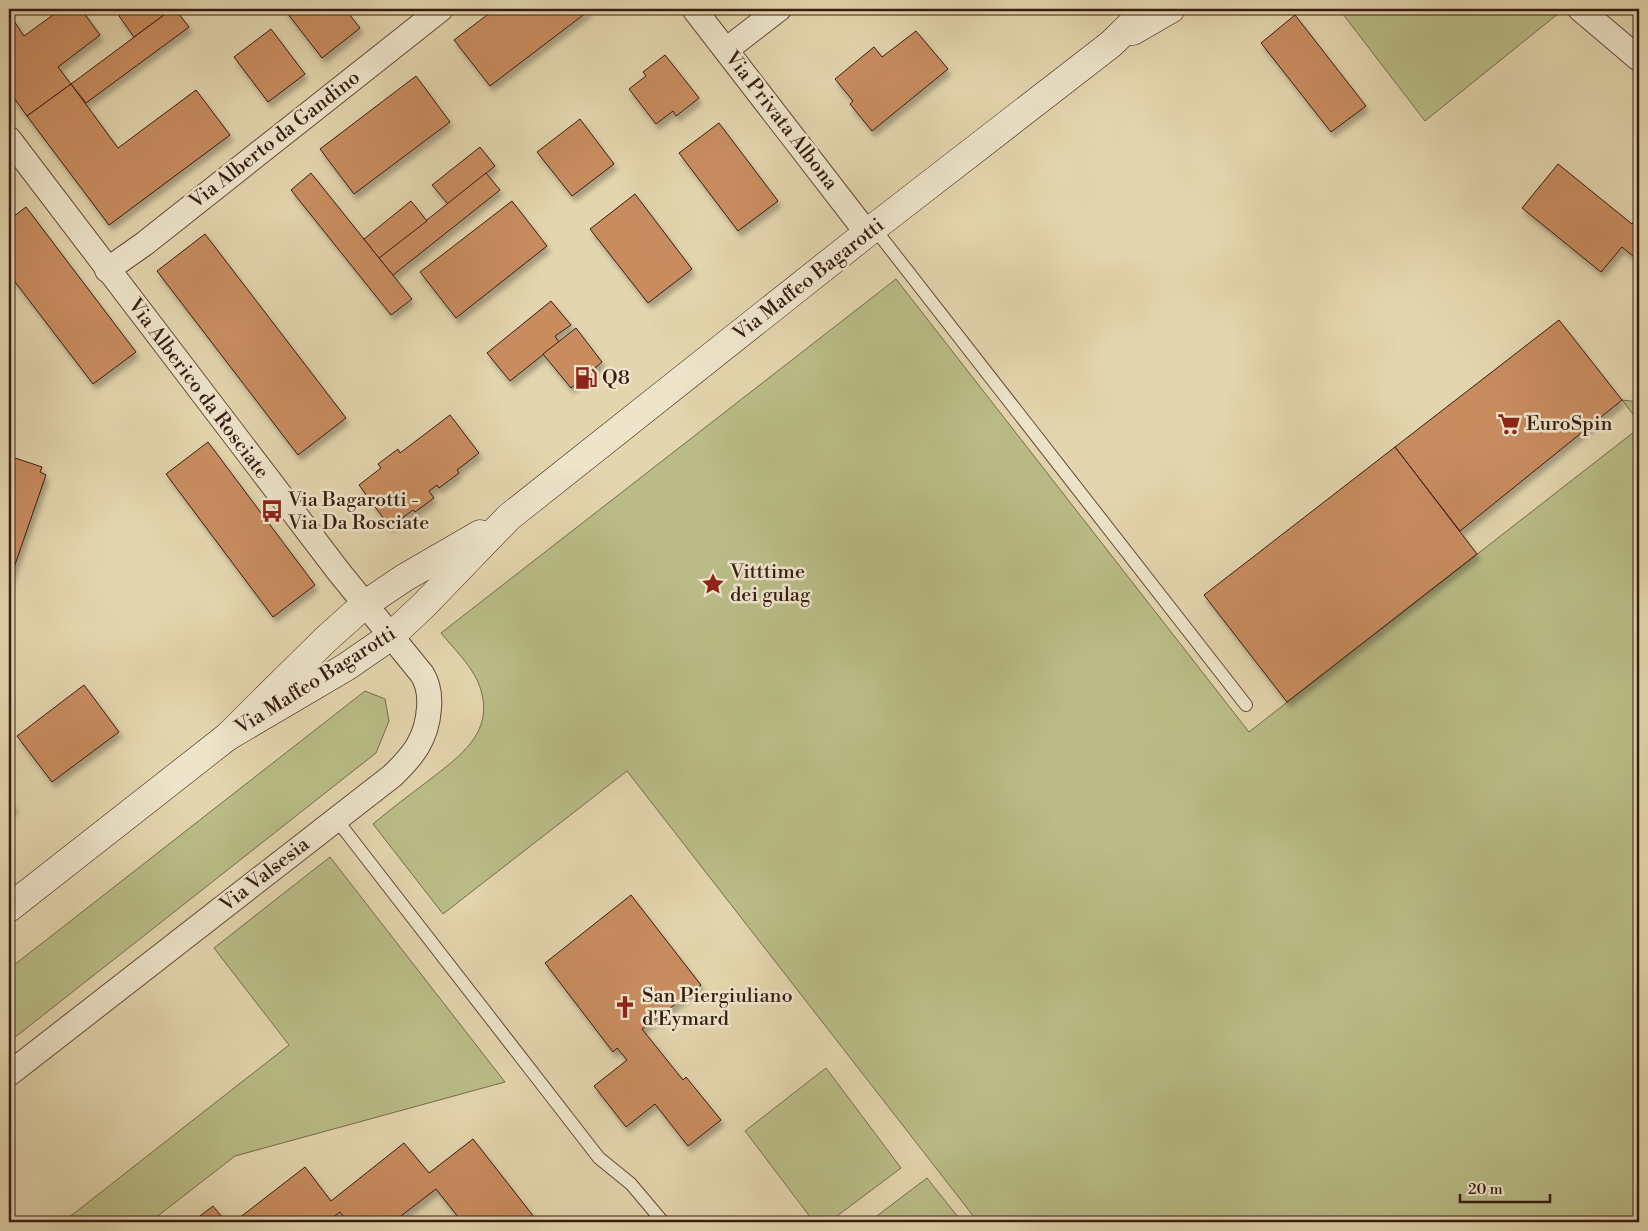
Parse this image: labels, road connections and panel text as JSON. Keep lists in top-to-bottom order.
{
  "streets": {
    "street": [
      "Via Privata Albona",
      "Via Alberto da Gandino",
      "Via Maffeo Bagarotti",
      "Via Alberico da Rosciate",
      "Via Valsesia"
    ]
  },
  "crossings": [
    ["Via Privata Albona", "Via Maffeo Bagarotti"],
    ["Via Alberto da Gandino", "Via Alberico da Rosciate"],
    ["Via Maffeo Bagarotti", "Via Alberico da Rosciate"],
    ["Via Maffeo Bagarotti", "Via Valsesia"],
    ["Via Alberico da Rosciate", "Via Valsesia"]
  ],
  "places": {
    "fuel station": ["Q8"],
    "supermarket": ["EuroSpin"],
    "bus stop": ["Via Bagarotti - Via Da Rosciate"],
    "place": ["Vitttime dei gulag"],
    "church": ["San Piergiuliano d'Eymard"]
  },
  "scale_bar": "20 m"
}
